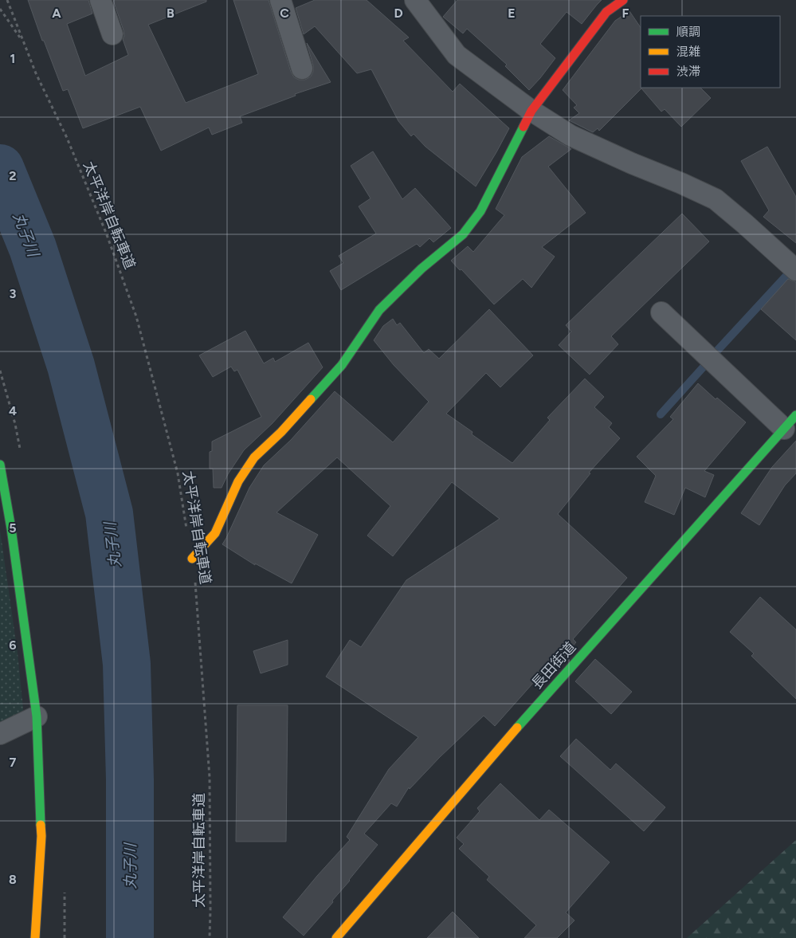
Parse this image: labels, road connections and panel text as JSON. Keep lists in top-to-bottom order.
{
  "streets": {
    "street": ["長田街道"],
    "path": ["太平洋岸自転車道"]
  },
  "water": ["丸子川"],
  "legend": ["順調", "混雑", "渋滞"],
  "grid": {
    "columns": [
      "A",
      "B",
      "C",
      "D",
      "E",
      "F"
    ],
    "rows": [
      "1",
      "2",
      "3",
      "4",
      "5",
      "6",
      "7",
      "8"
    ]
  }
}
